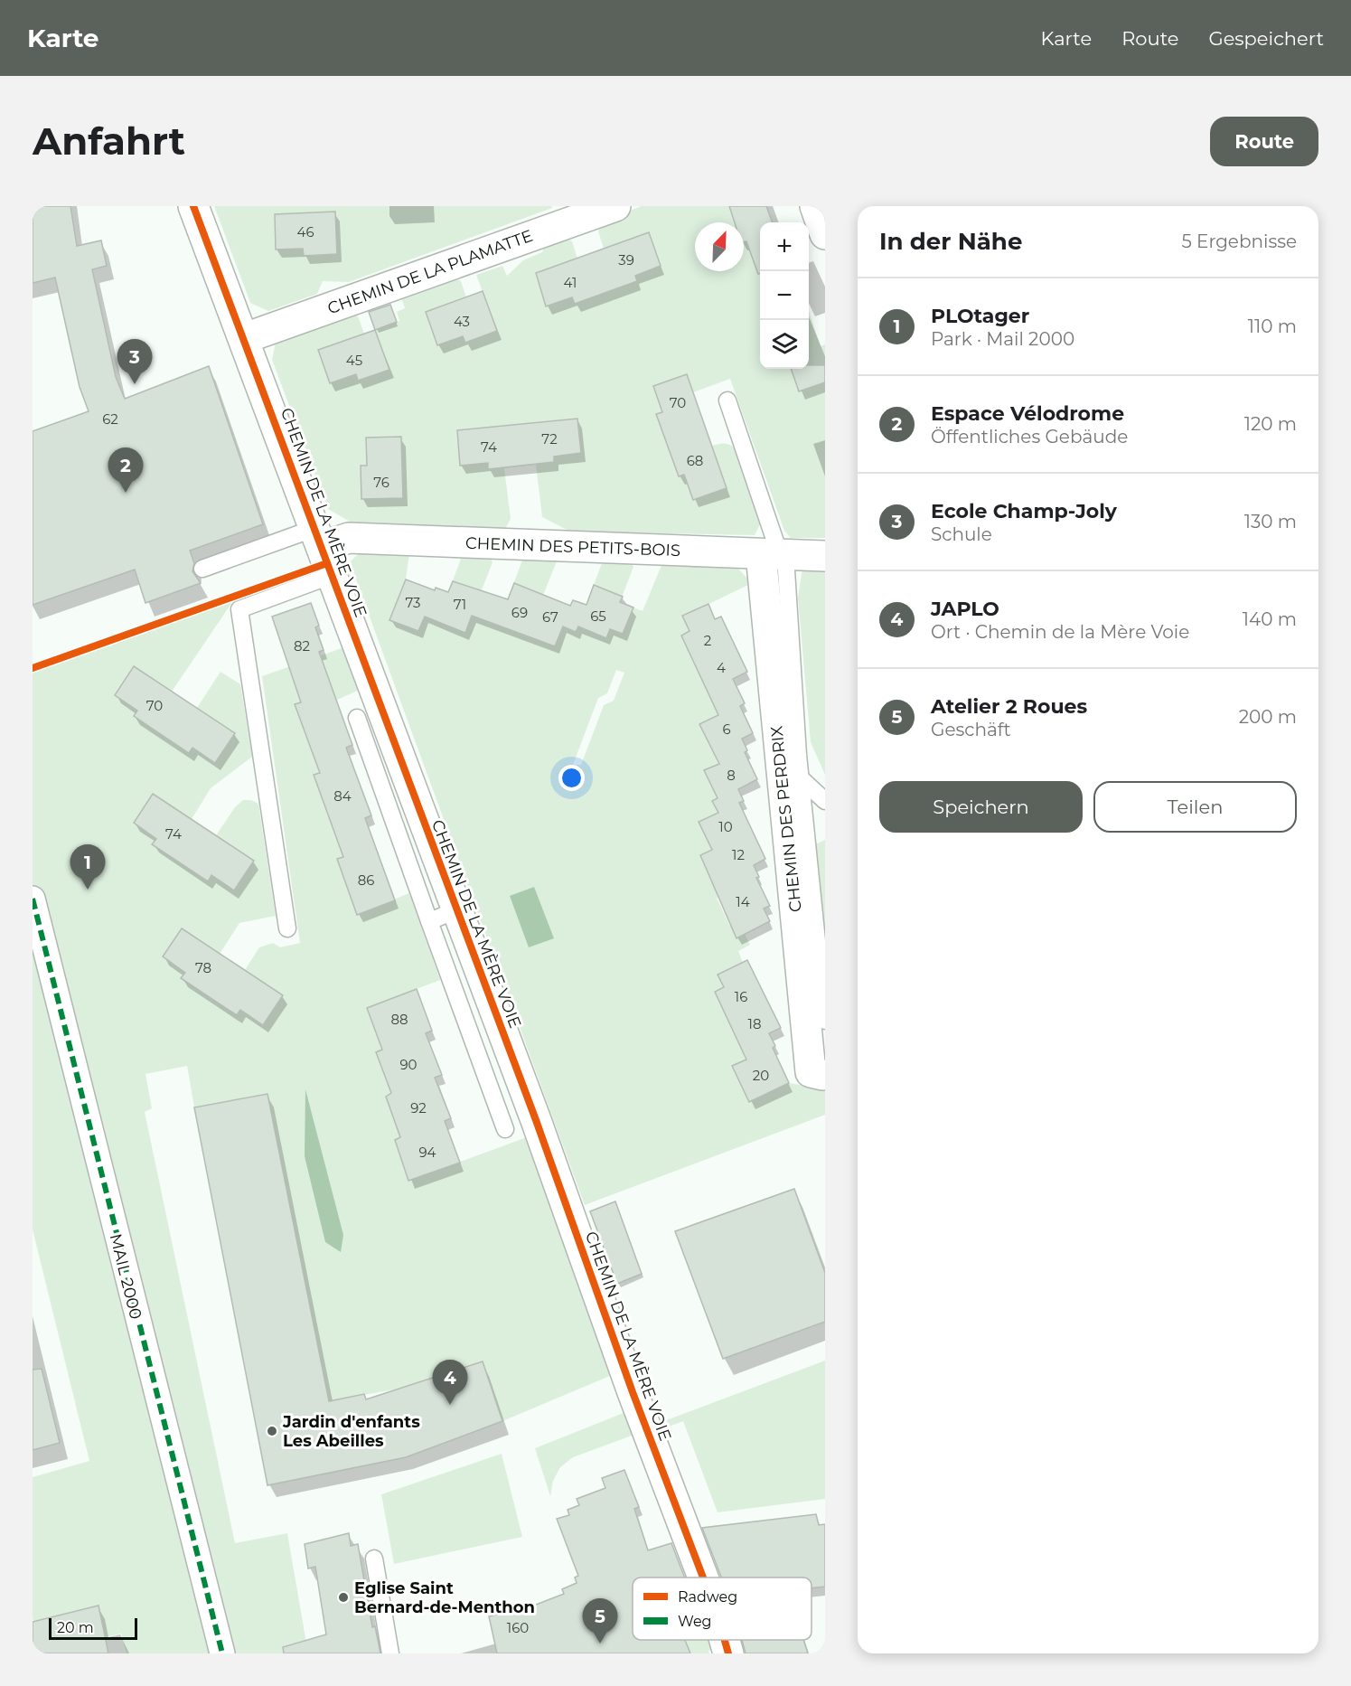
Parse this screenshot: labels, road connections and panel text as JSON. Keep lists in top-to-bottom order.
{
  "streets": {
    "street": [
      "CHEMIN DE LA PLAMATTE",
      "CHEMIN DE LA MÈRE VOIE",
      "CHEMIN DES PETITS-BOIS",
      "CHEMIN DES PERDRIX",
      "MAIL 2000"
    ]
  },
  "crossings": [
    ["CHEMIN DE LA PLAMATTE", "CHEMIN DE LA MÈRE VOIE"],
    ["CHEMIN DE LA MÈRE VOIE", "CHEMIN DES PETITS-BOIS"],
    ["CHEMIN DES PETITS-BOIS", "CHEMIN DES PERDRIX"]
  ],
  "places": ["Jardin d'enfants Les Abeilles", "Eglise Saint Bernard-de-Menthon"],
  "house_numbers": [
    "46",
    "39",
    "41",
    "43",
    "45",
    "70",
    "62",
    "72",
    "74",
    "68",
    "76",
    "73",
    "71",
    "69",
    "65",
    "67",
    "2",
    "82",
    "4",
    "70",
    "6",
    "8",
    "84",
    "10",
    "74",
    "12",
    "86",
    "14",
    "78",
    "16",
    "88",
    "18",
    "90",
    "20",
    "92",
    "94",
    "160"
  ],
  "legend": ["Radweg", "Weg"],
  "scale_bar": "20 m",
  "north": "top right",
  "page": {
    "header": "Karte",
    "nav": ["Karte", "Route", "Gespeichert"],
    "buttons": [
      "Route",
      ["Speichern", "Teilen"]
    ],
    "title": "Anfahrt",
    "heading": ["In der Nähe", "5 Ergebnisse"],
    "map_buttons": ["+", "−"],
    "list": [
      {
        "mark": "1",
        "name": "PLOtager",
        "note": "Park · Mail 2000",
        "value": "110 m"
      },
      {
        "mark": "2",
        "name": "Espace Vélodrome",
        "note": "Öffentliches Gebäude",
        "value": "120 m"
      },
      {
        "mark": "3",
        "name": "Ecole Champ-Joly",
        "note": "Schule",
        "value": "130 m"
      },
      {
        "mark": "4",
        "name": "JAPLO",
        "note": "Ort · Chemin de la Mère Voie",
        "value": "140 m"
      },
      {
        "mark": "5",
        "name": "Atelier 2 Roues",
        "note": "Geschäft",
        "value": "200 m"
      }
    ],
    "pins": [
      "3",
      "2",
      "1",
      "4",
      "5"
    ],
    "scale": "20 m"
  }
}
